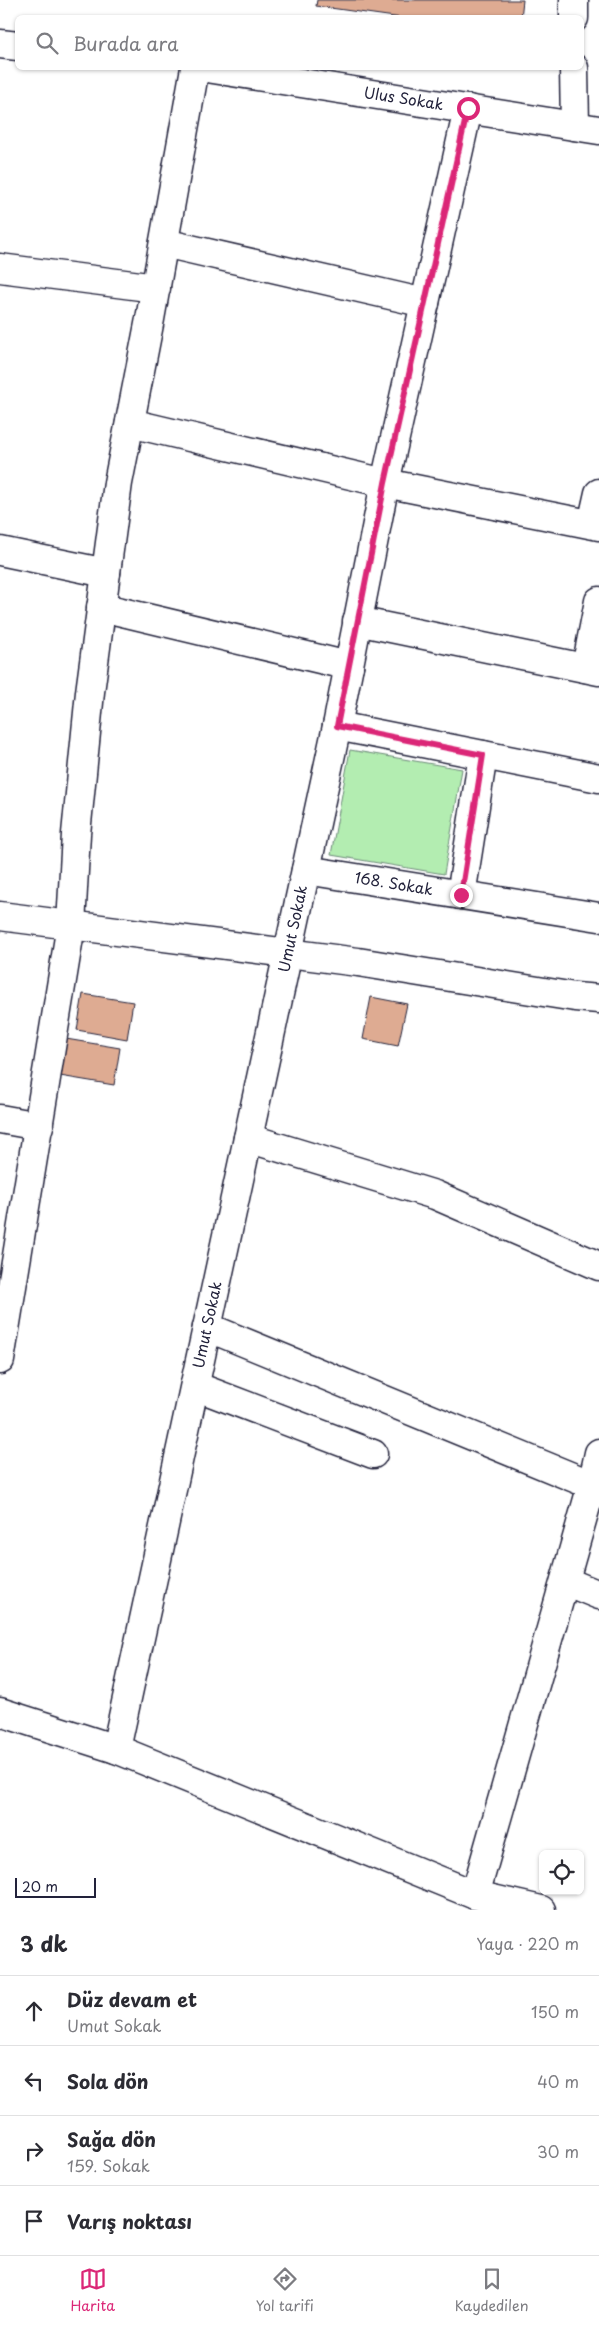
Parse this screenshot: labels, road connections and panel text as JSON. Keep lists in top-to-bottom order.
{
  "streets": {
    "street": ["Ulus Sokak", "168. Sokak", "Umut Sokak"]
  },
  "crossings": [
    ["Ulus Sokak", "Umut Sokak"],
    ["168. Sokak", "Umut Sokak"]
  ],
  "scale_bar": "20 m",
  "page": {
    "search": "Burada ara",
    "scale": "20 m",
    "heading": ["3 dk", "Yaya · 220 m"],
    "list": [
      ["Düz devam et", "Umut Sokak", "150 m"],
      ["Sola dön", "40 m"],
      ["Sağa dön", "159. Sokak", "30 m"],
      "Varış noktası"
    ],
    "nav": ["Harita", "Yol tarifi", "Kaydedilen"]
  }
}
